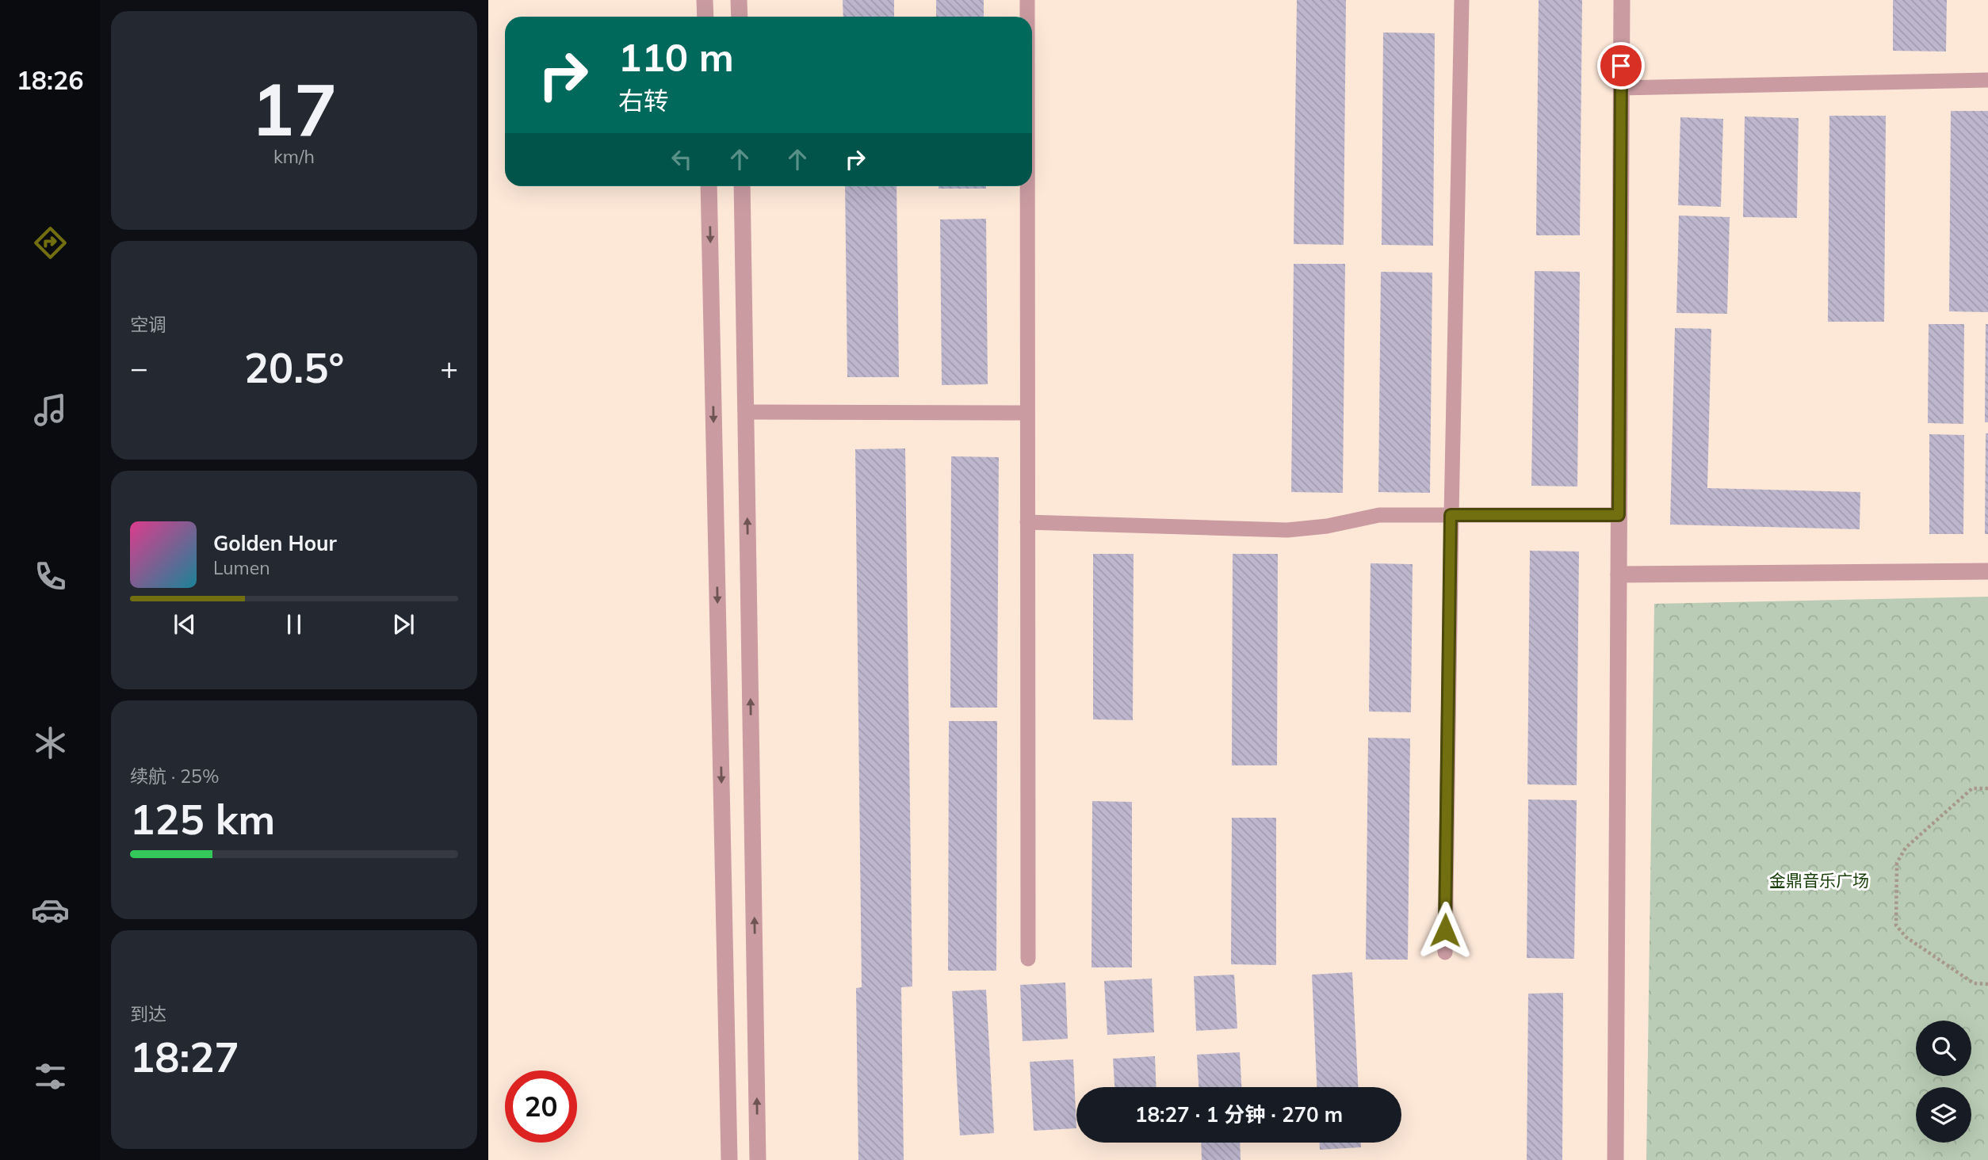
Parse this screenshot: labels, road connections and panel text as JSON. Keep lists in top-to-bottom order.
{
  "parks": ["金鼎音乐广场"],
  "page": {
    "tabs": "18:26",
    "tile": [
      ["17", "km/h"],
      "空调",
      ["续航 · 25%", "125 km"],
      ["到达", "18:27"]
    ],
    "turn": ["110 m", "右转"],
    "heat": ["−", "20.5°", "+"],
    "song": ["Golden Hour", "Lumen"],
    "limit": "20",
    "trip": "18:27 · 1 分钟 · 270 m"
  }
}
